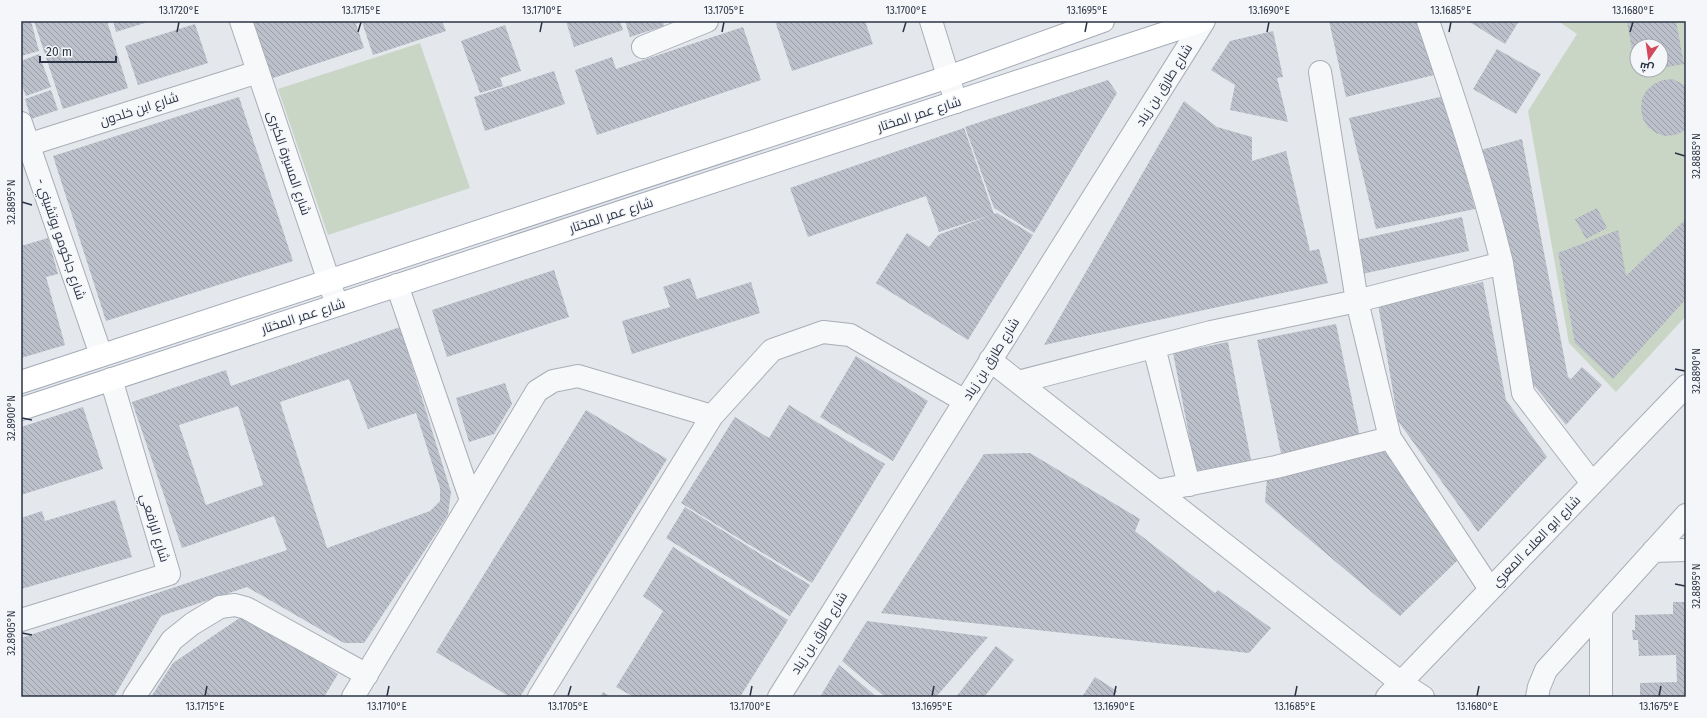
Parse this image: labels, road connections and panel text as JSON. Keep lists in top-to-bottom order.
{
  "streets": {
    "main road": ["شارع عمر المختار"],
    "street": [
      "شارع طارق بن زياد",
      "شارع ابن خلدون",
      "شارع المسيرة الكبرى",
      "- شارع جاكومو بوتشيني",
      "شارع الرافعي",
      "شارع ابو العلاء المعري"
    ]
  },
  "crossings": [
    ["شارع طارق بن زياد", "شارع عمر المختار"],
    ["شارع ابن خلدون", "شارع المسيرة الكبرى"],
    ["شارع ابن خلدون", "- شارع جاكومو بوتشيني"],
    ["شارع عمر المختار", "شارع المسيرة الكبرى"],
    ["شارع عمر المختار", "- شارع جاكومو بوتشيني"],
    ["شارع عمر المختار", "شارع الرافعي"]
  ],
  "scale_bar": "20 m",
  "north": "bottom",
  "coordinates": [
    "13.1720°E",
    "13.1715°E",
    "13.1710°E",
    "13.1705°E",
    "13.1700°E",
    "13.1695°E",
    "13.1690°E",
    "13.1685°E",
    "13.1680°E",
    "32.8885°N",
    "32.8895°N",
    "32.8890°N",
    "32.8900°N",
    "32.8905°N",
    "13.1675°E"
  ]
}
